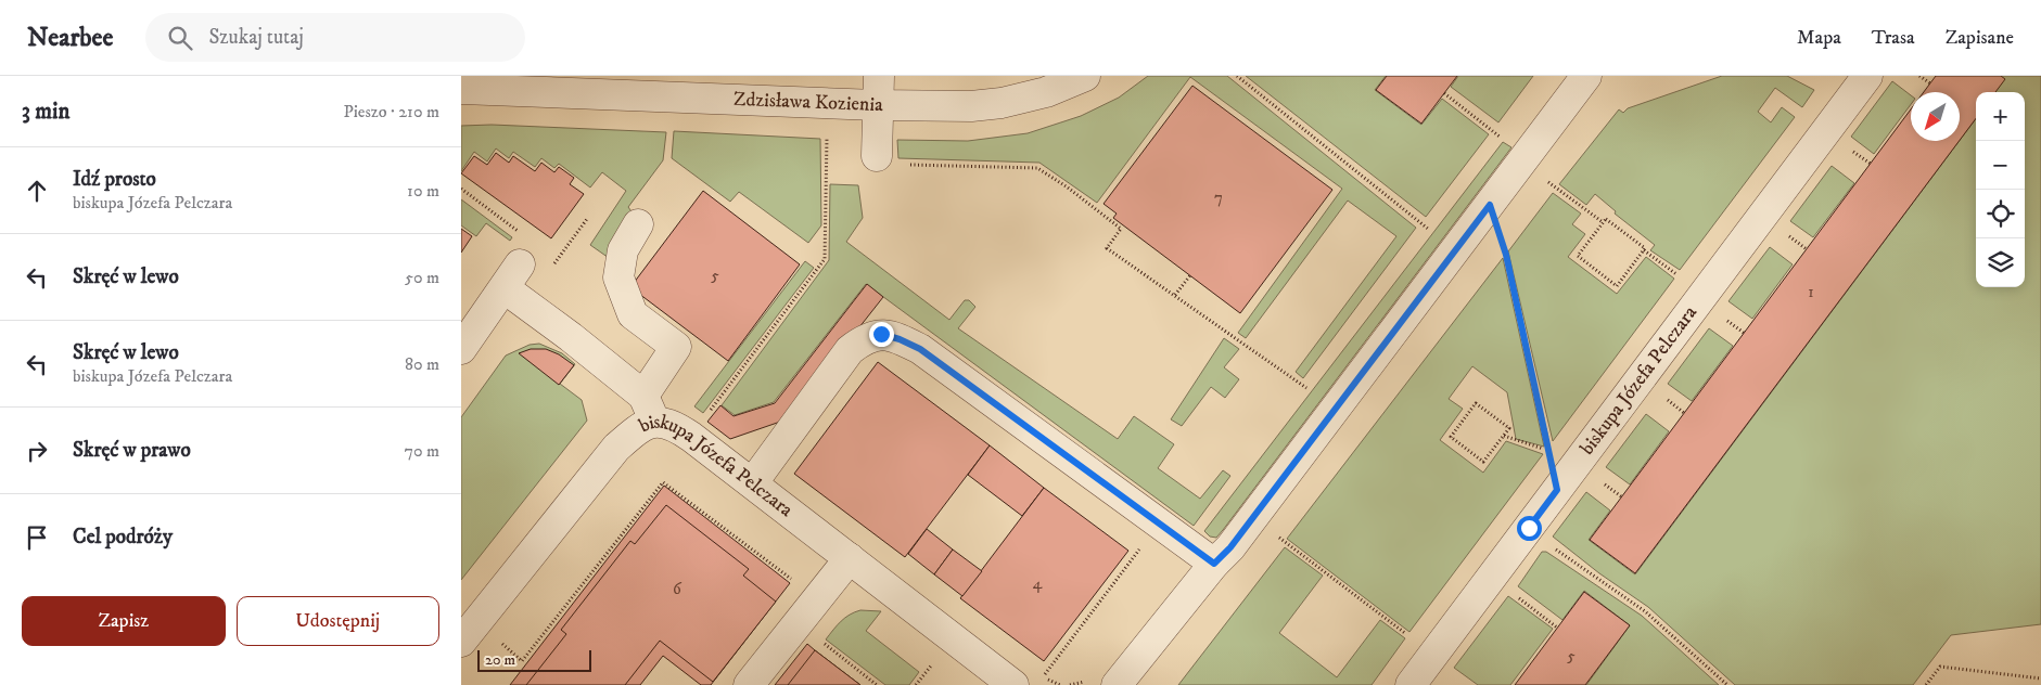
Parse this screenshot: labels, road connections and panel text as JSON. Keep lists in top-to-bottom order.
{
  "streets": {
    "street": ["Zdzisława Kozienia", "biskupa Józefa Pelczara"]
  },
  "house_numbers": [
    "7",
    "5",
    "1",
    "4",
    "6",
    "5"
  ],
  "scale_bar": "20 m",
  "north": "bottom left",
  "page": {
    "header": "Nearbee",
    "search": "Szukaj tutaj",
    "nav": ["Mapa", "Trasa", "Zapisane"],
    "heading": ["3 min", "Pieszo · 210 m"],
    "map_buttons": ["+", "−"],
    "list": [
      ["Idź prosto", "biskupa Józefa Pelczara", "10 m"],
      ["Skręć w lewo", "50 m"],
      ["Skręć w lewo", "biskupa Józefa Pelczara", "80 m"],
      ["Skręć w prawo", "70 m"],
      "Cel podróży"
    ],
    "buttons": ["Zapisz", "Udostępnij"],
    "scale": "20 m"
  }
}
